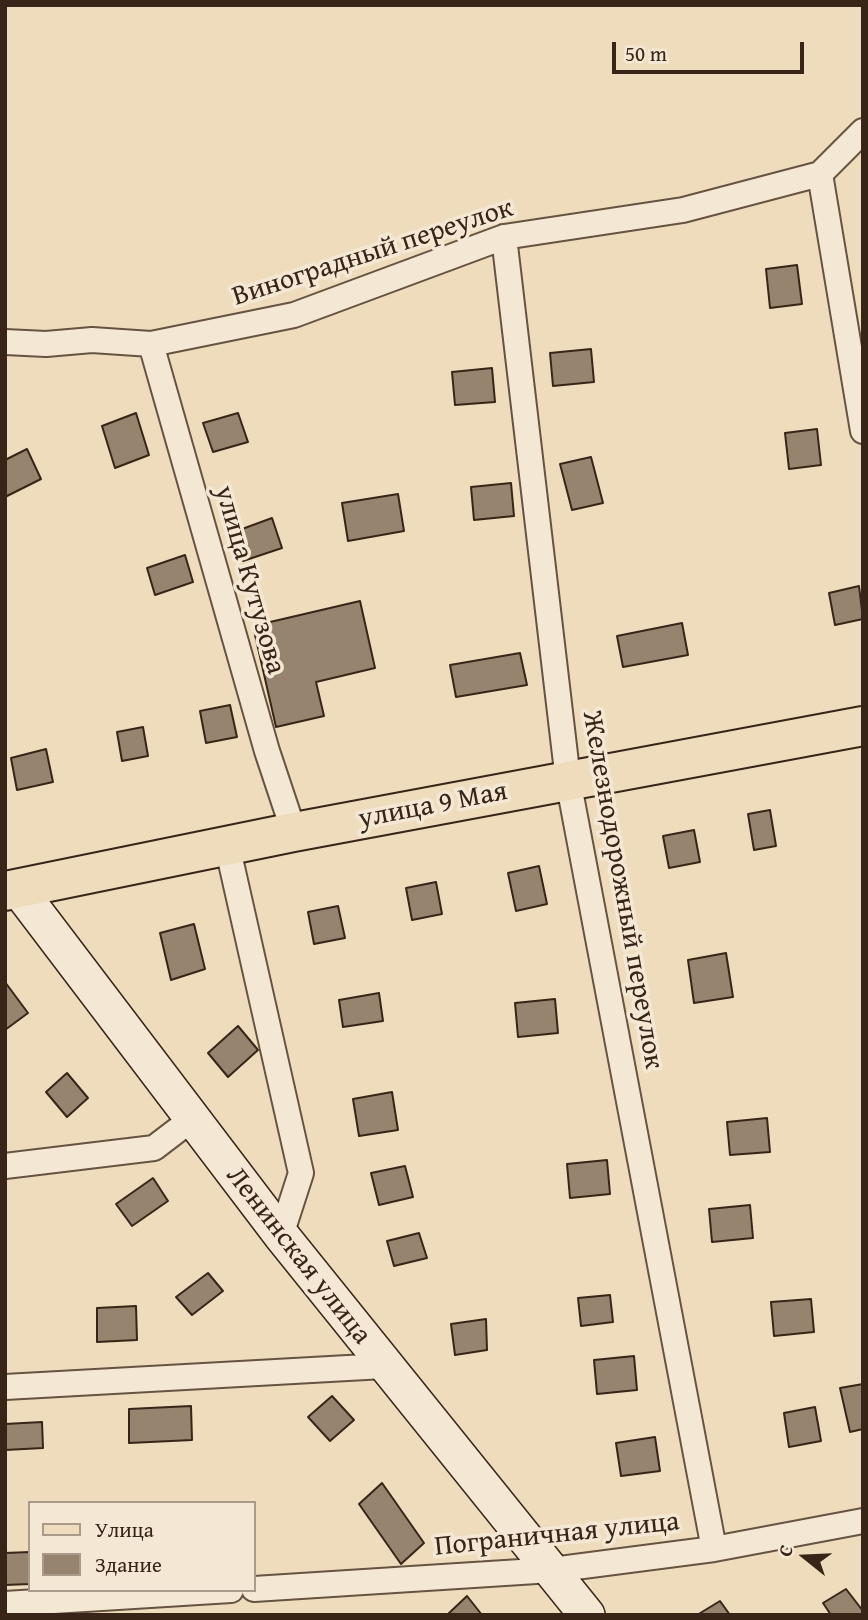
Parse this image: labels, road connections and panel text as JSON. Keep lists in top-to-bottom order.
{
  "streets": {
    "main road": ["улица 9 Мая", "Ленинская улица"],
    "street": [
      "Виноградный переулок",
      "улица Кутузова",
      "Железнодорожный переулок",
      "Пограничная улица"
    ]
  },
  "crossings": [
    ["Виноградный переулок", "улица Кутузова"],
    ["Виноградный переулок", "Железнодорожный переулок"],
    ["улица Кутузова", "улица 9 Мая"],
    ["улица 9 Мая", "Железнодорожный переулок"],
    ["улица 9 Мая", "Ленинская улица"],
    ["Железнодорожный переулок", "Пограничная улица"],
    ["Ленинская улица", "Пограничная улица"]
  ],
  "legend": ["Улица", "Здание"],
  "scale_bar": "50 m",
  "north": "left"
}
